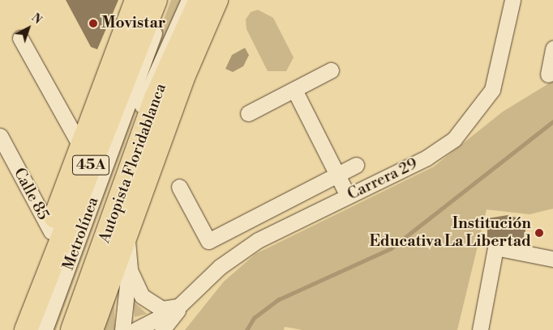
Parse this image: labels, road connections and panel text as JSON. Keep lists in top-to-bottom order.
{
  "streets": {
    "highway": ["Autopista Floridablanca", "45A"],
    "street": ["Carrera 29", "Calle 85", "Metrolínea"]
  },
  "crossings": [
    ["45A", "Calle 85"]
  ],
  "places": ["Movistar", "Institución Educativa La Libertad"],
  "north": "top right"
}
